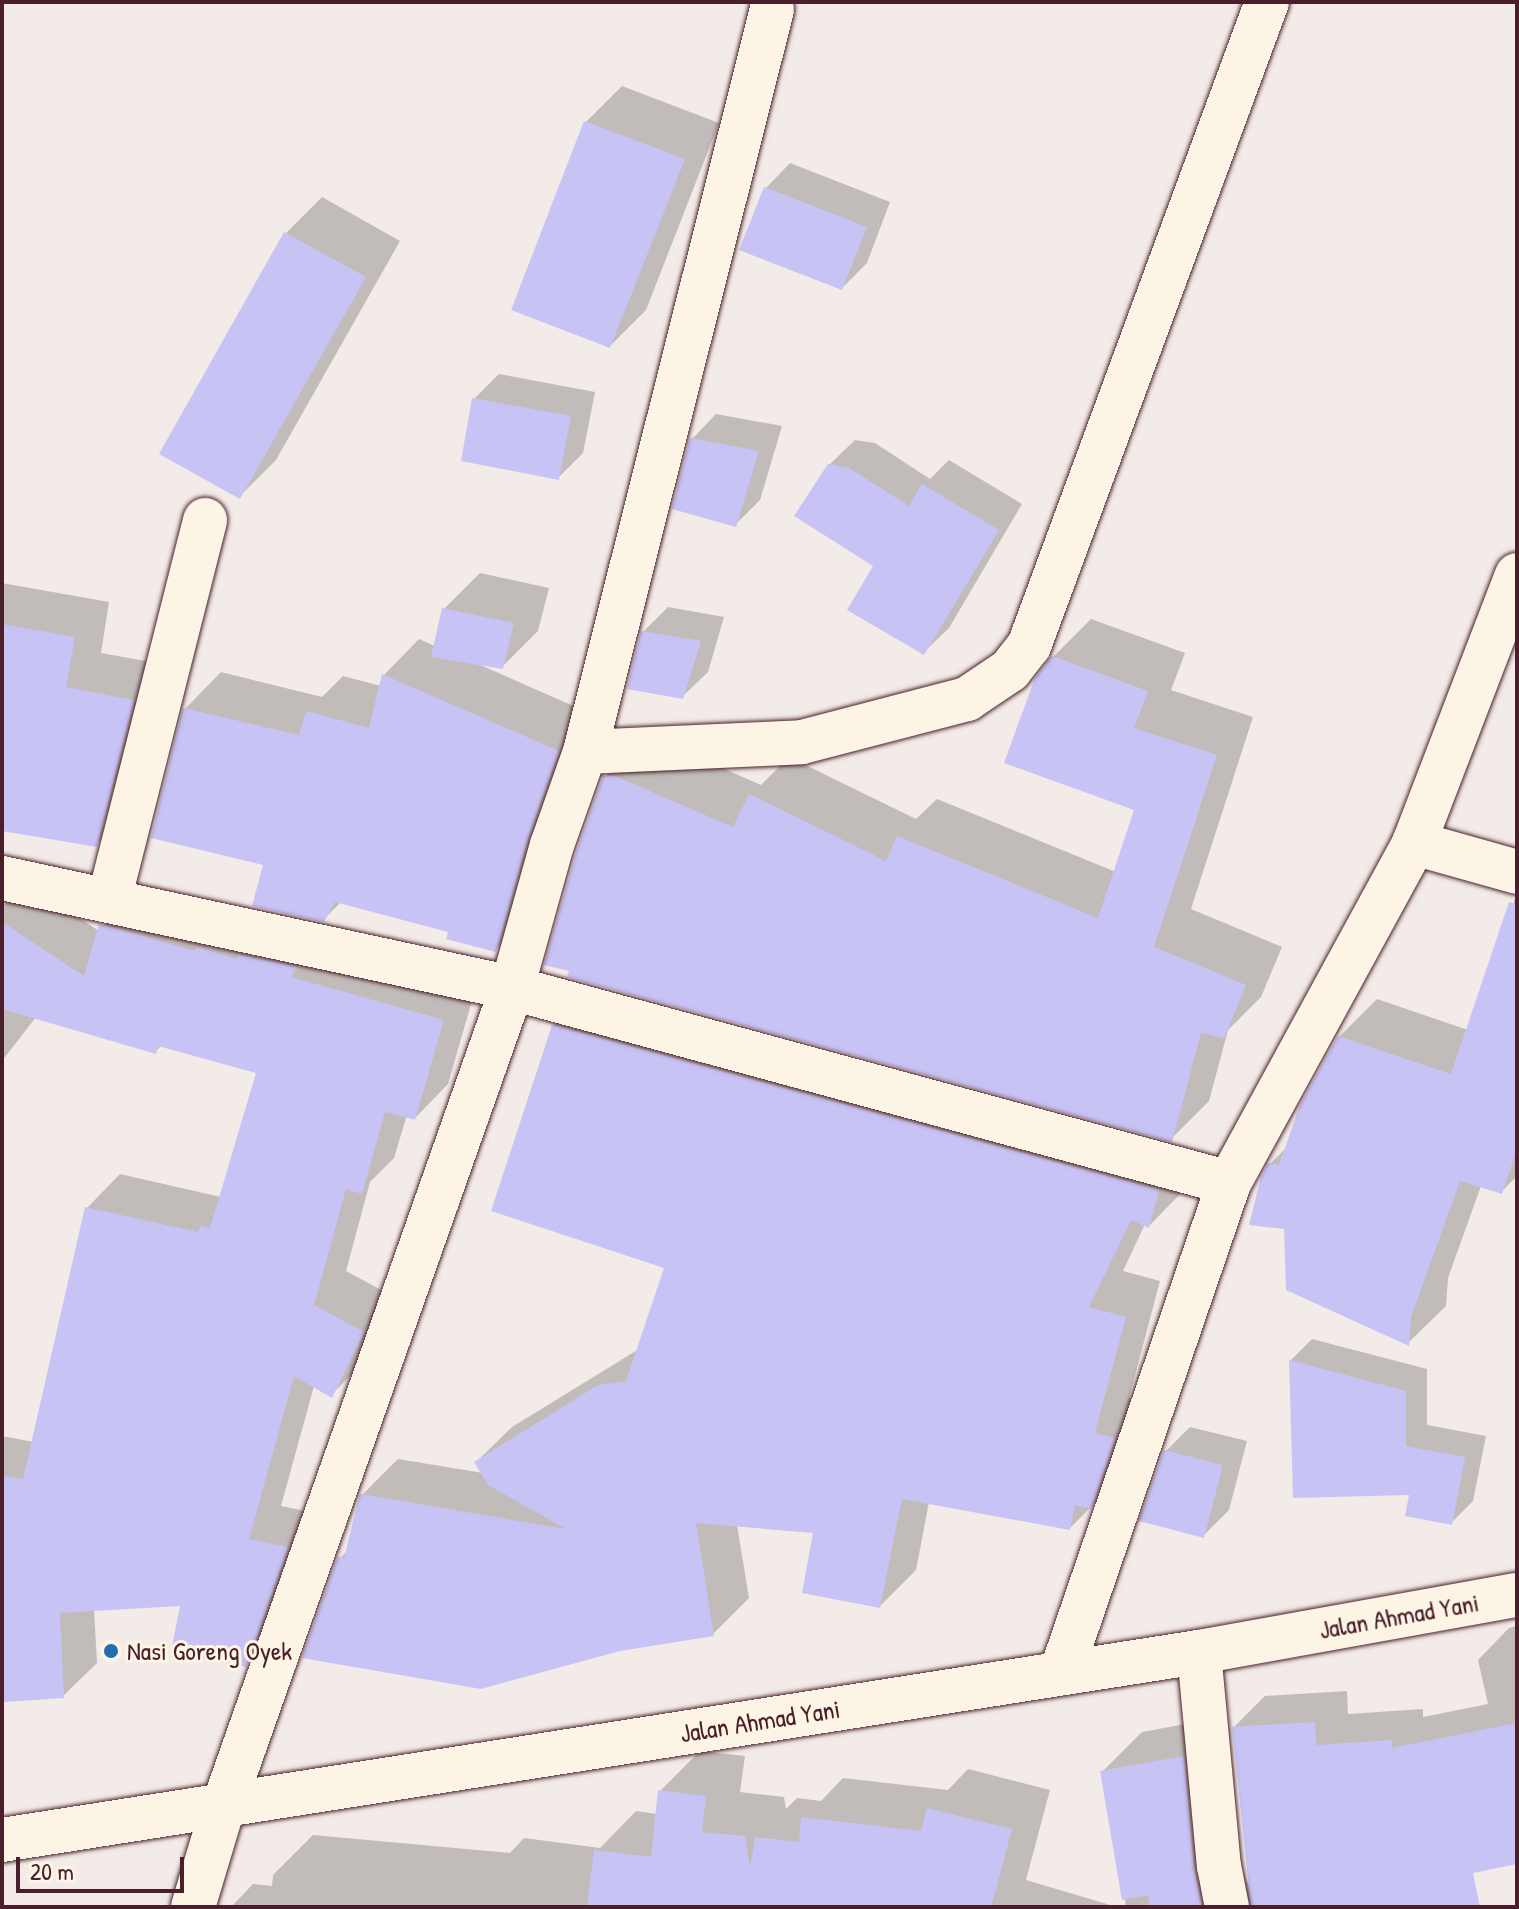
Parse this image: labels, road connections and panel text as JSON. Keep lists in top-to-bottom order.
{
  "streets": {
    "main road": ["Jalan Ahmad Yani"]
  },
  "places": ["Nasi Goreng Oyek"],
  "scale_bar": "20 m"
}
